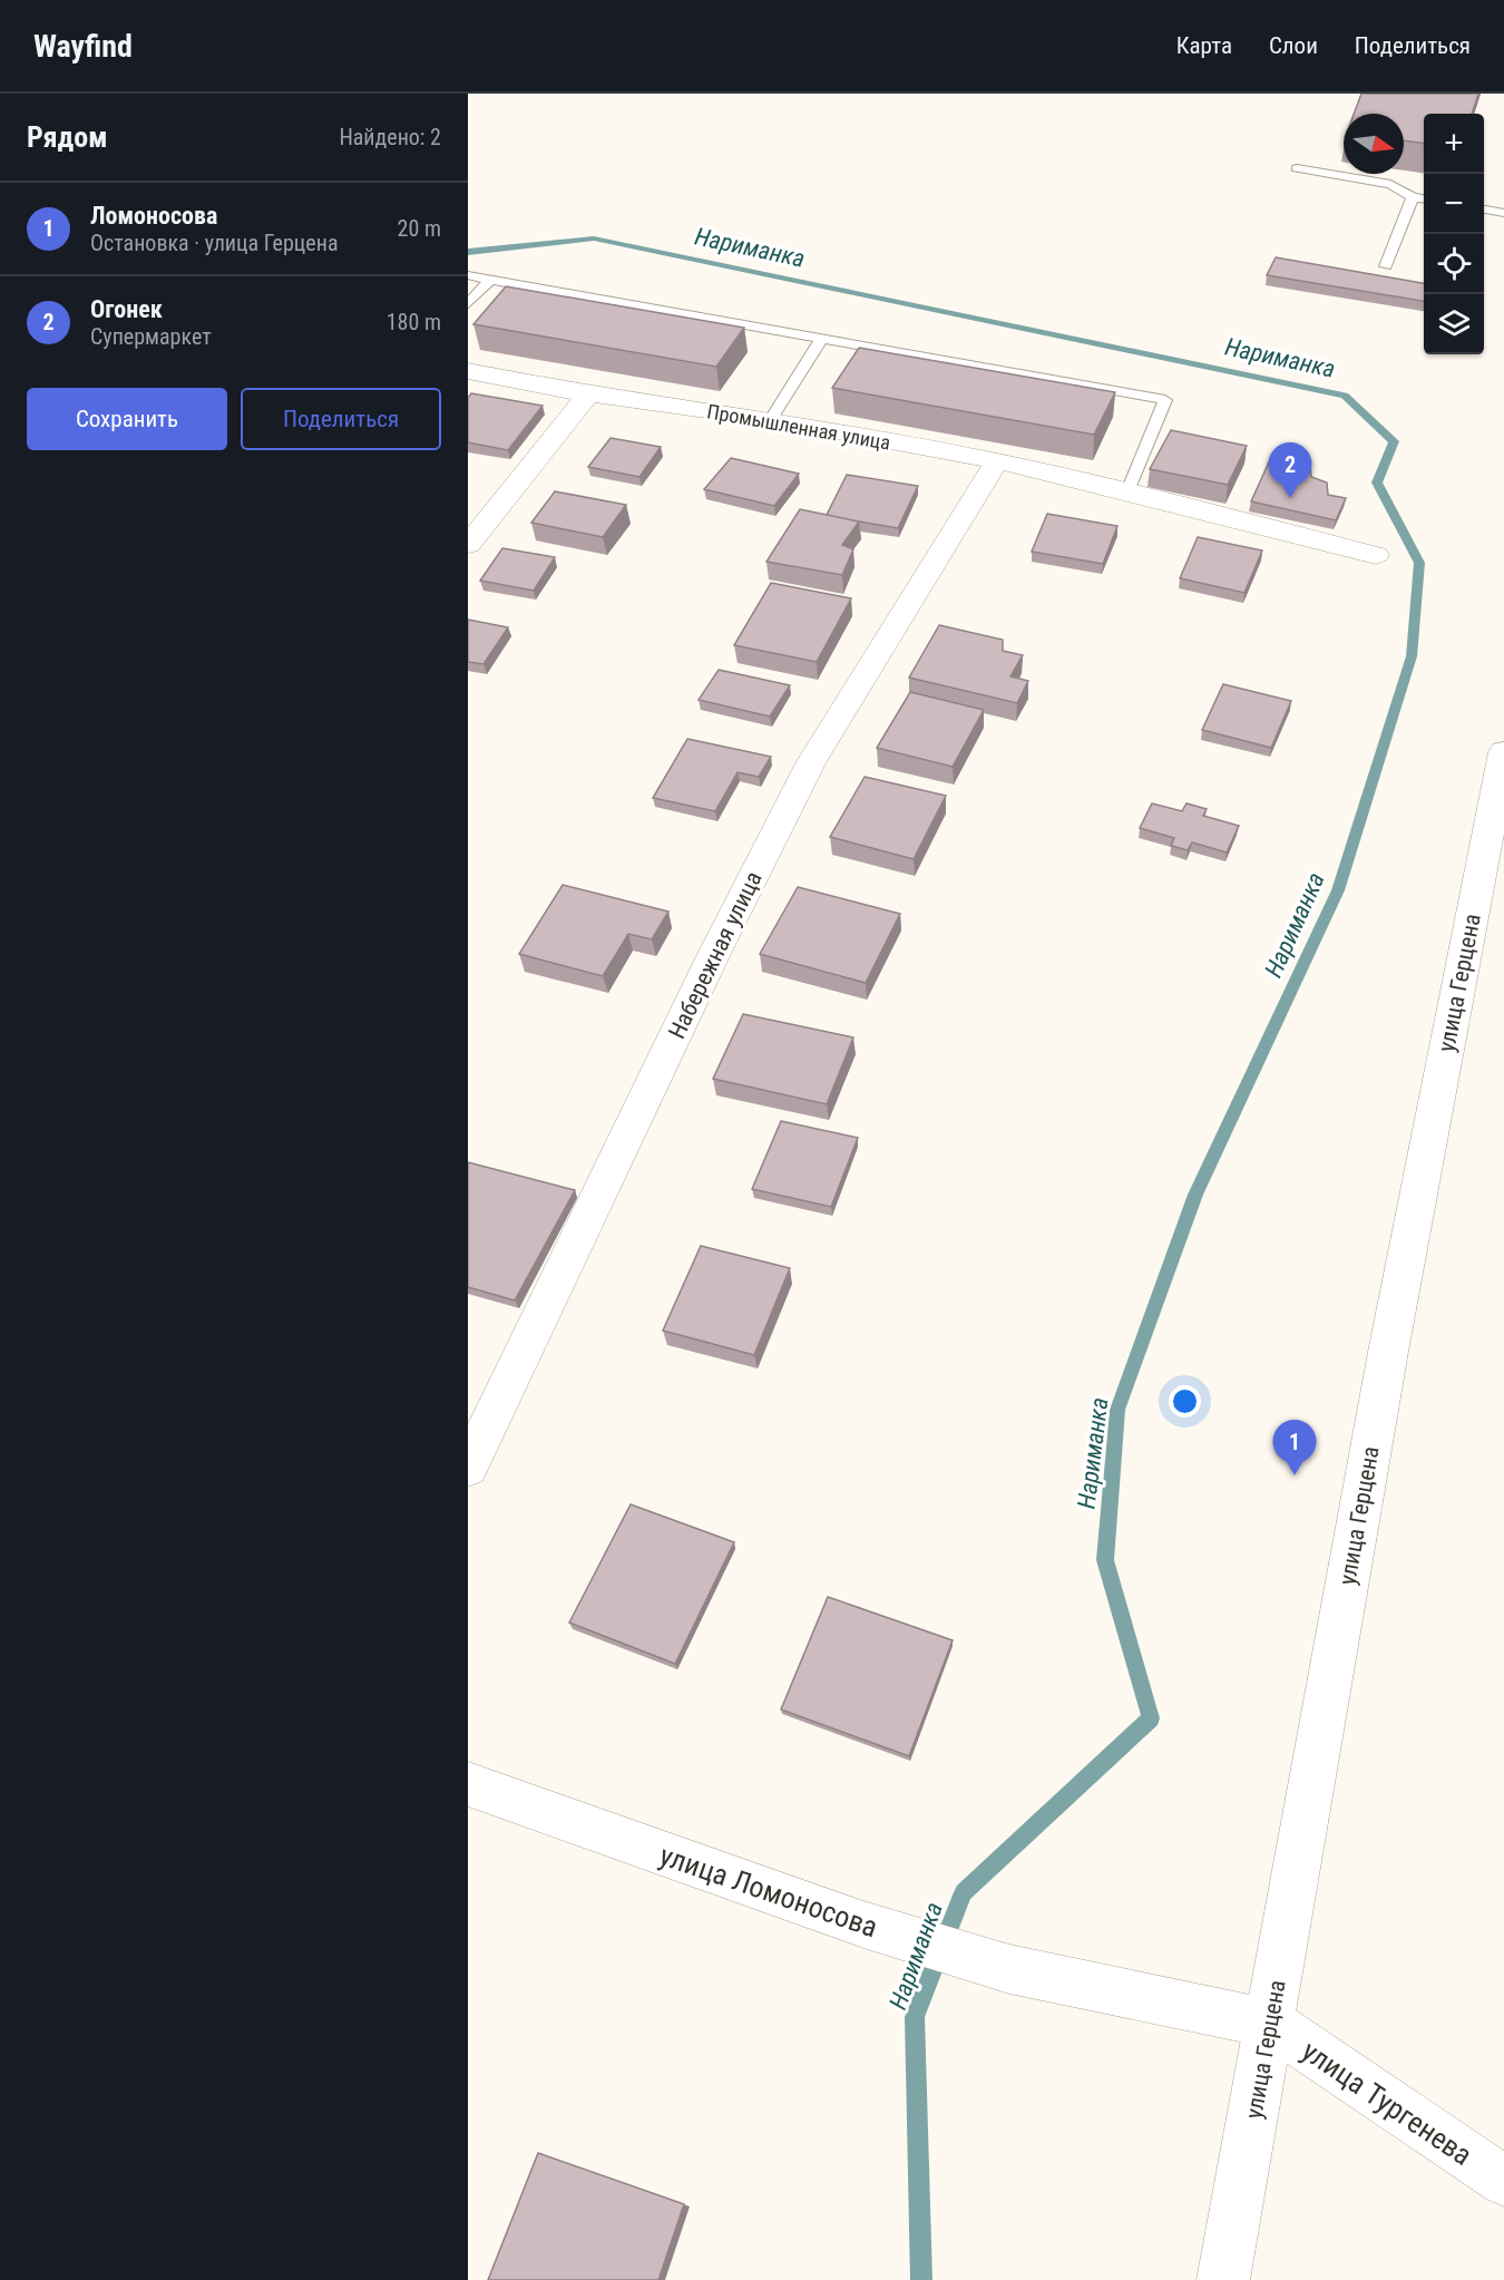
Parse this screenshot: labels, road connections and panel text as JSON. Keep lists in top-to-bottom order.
{
  "streets": {
    "street": [
      "Промышленная улица",
      "Набережная улица",
      "улица Герцена",
      "улица Ломоносова",
      "улица Тургенева"
    ]
  },
  "crossings": [
    ["Промышленная улица", "Набережная улица"],
    ["улица Герцена", "улица Ломоносова"],
    ["улица Герцена", "улица Тургенева"],
    ["улица Ломоносова", "улица Тургенева"]
  ],
  "water": ["Нариманка"],
  "north": "right",
  "page": {
    "header": "Wayfind",
    "nav": ["Карта", "Слои", "Поделиться"],
    "heading": ["Рядом", "Найдено: 2"],
    "map_buttons": ["+", "−"],
    "list": [
      {
        "mark": "1",
        "name": "Ломоносова",
        "note": "Остановка · улица Герцена",
        "value": "20 m"
      },
      {
        "mark": "2",
        "name": "Огонек",
        "note": "Супермаркет",
        "value": "180 m"
      }
    ],
    "buttons": ["Сохранить", "Поделиться"],
    "pins": ["2", "1"]
  }
}
